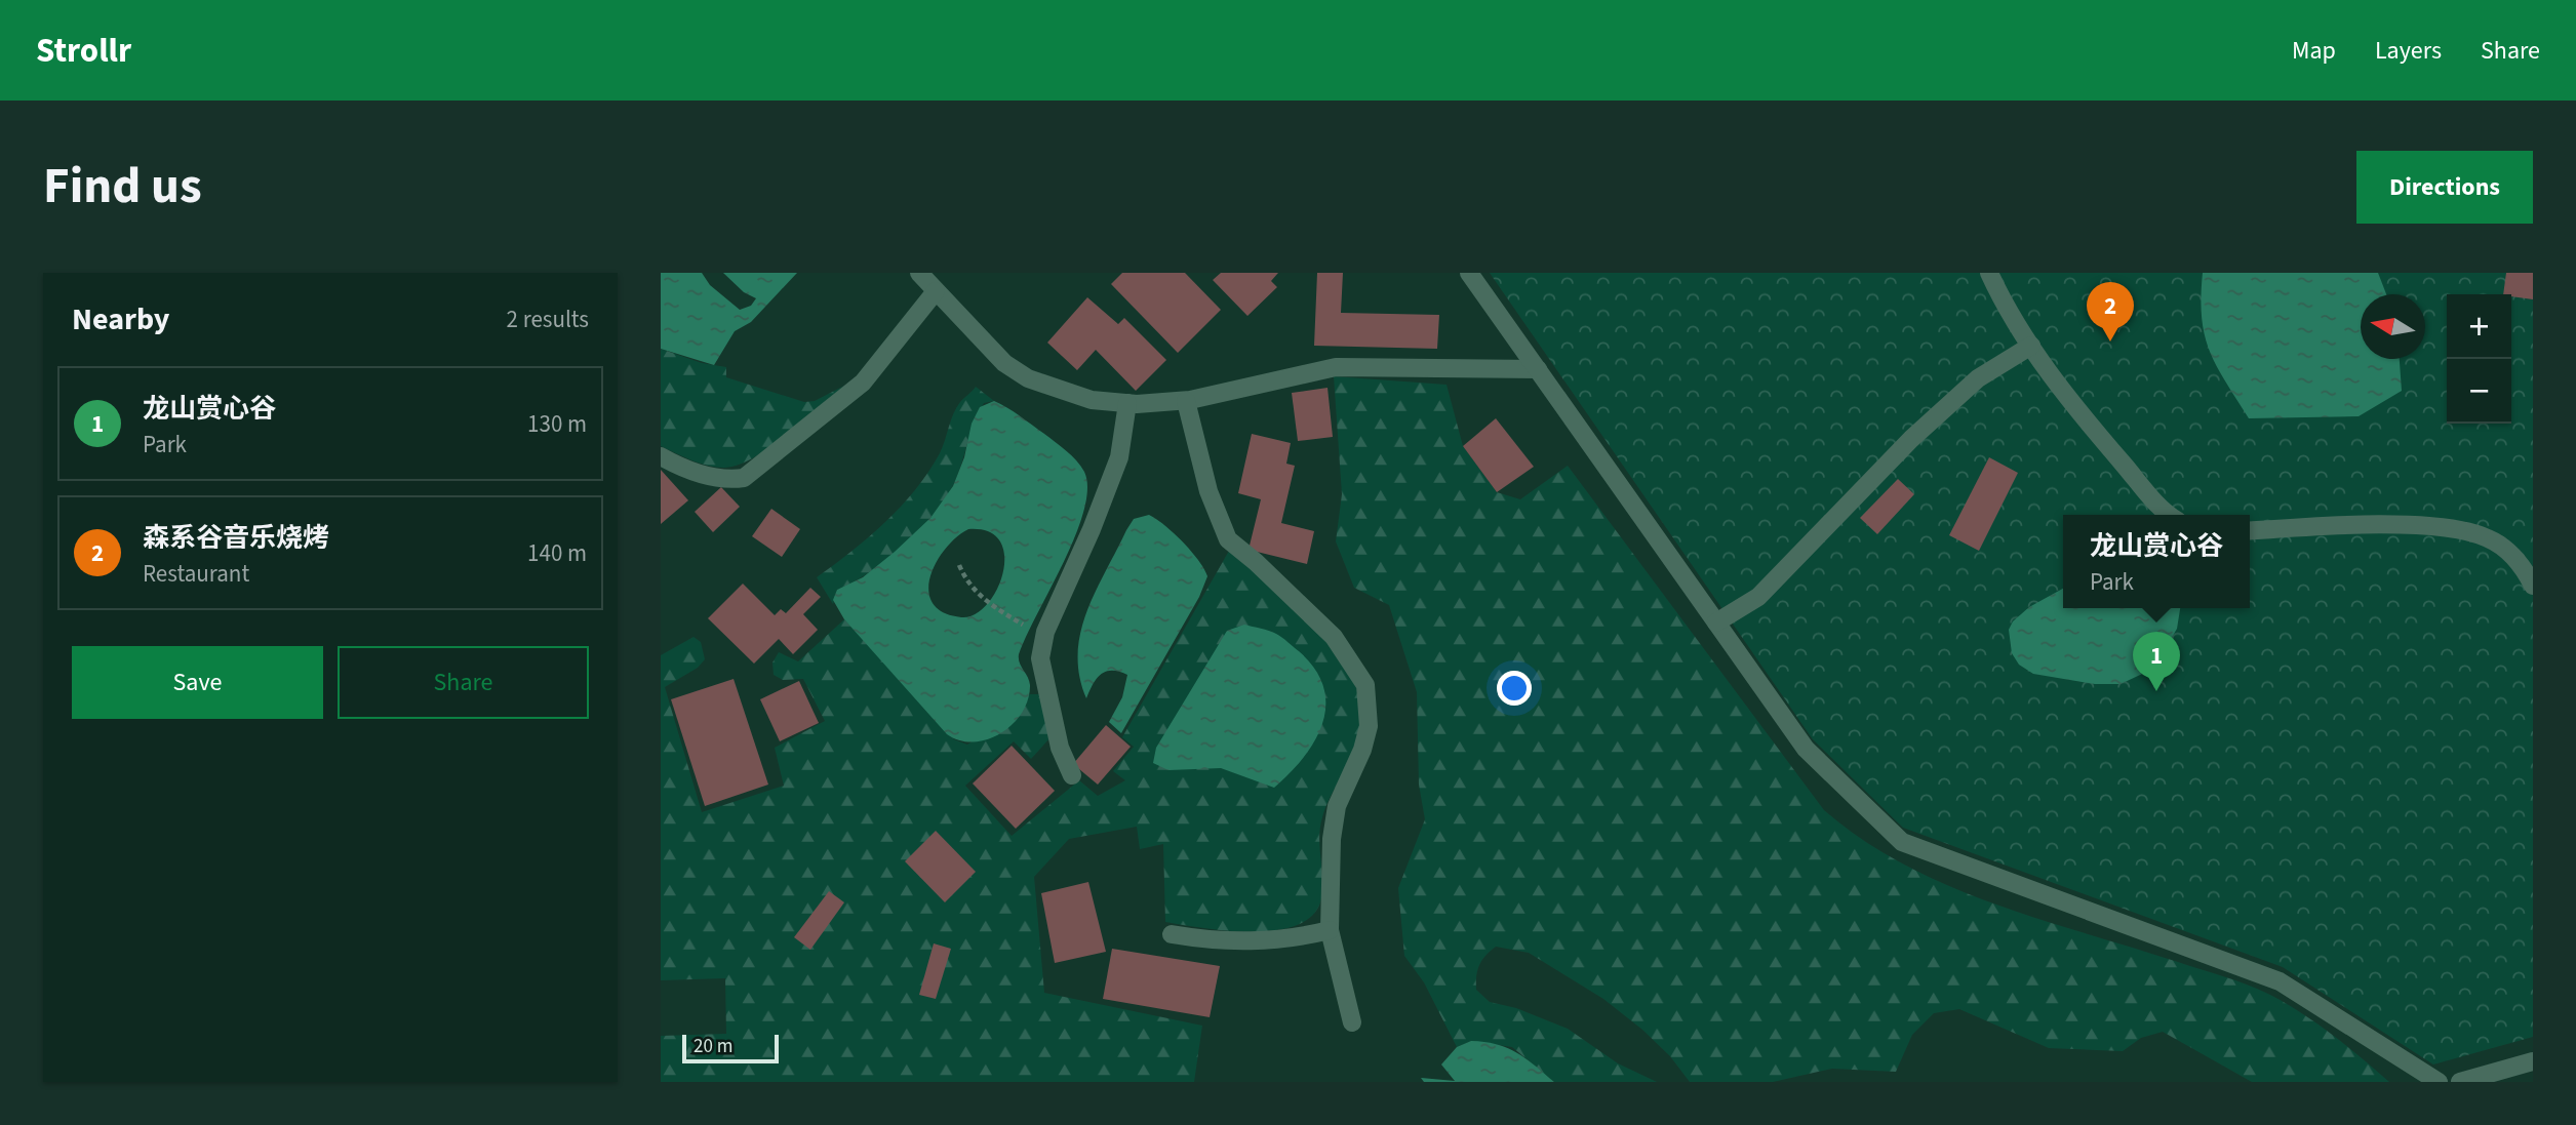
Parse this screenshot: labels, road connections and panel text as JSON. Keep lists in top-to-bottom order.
{
  "scale_bar": "20 m",
  "north": "left",
  "page": {
    "header": "Strollr",
    "nav": ["Map", "Layers", "Share"],
    "title": "Find us",
    "buttons": [
      "Directions",
      ["Save", "Share"]
    ],
    "heading": ["Nearby", "2 results"],
    "pins": ["2", "1"],
    "map_buttons": ["+", "−"],
    "list": [
      {
        "mark": "1",
        "name": "龙山赏心谷",
        "note": "Park",
        "value": "130 m"
      },
      {
        "mark": "2",
        "name": "森系谷音乐烧烤",
        "note": "Restaurant",
        "value": "140 m"
      }
    ],
    "popup": ["龙山赏心谷", "Park"],
    "scale": "20 m"
  }
}
